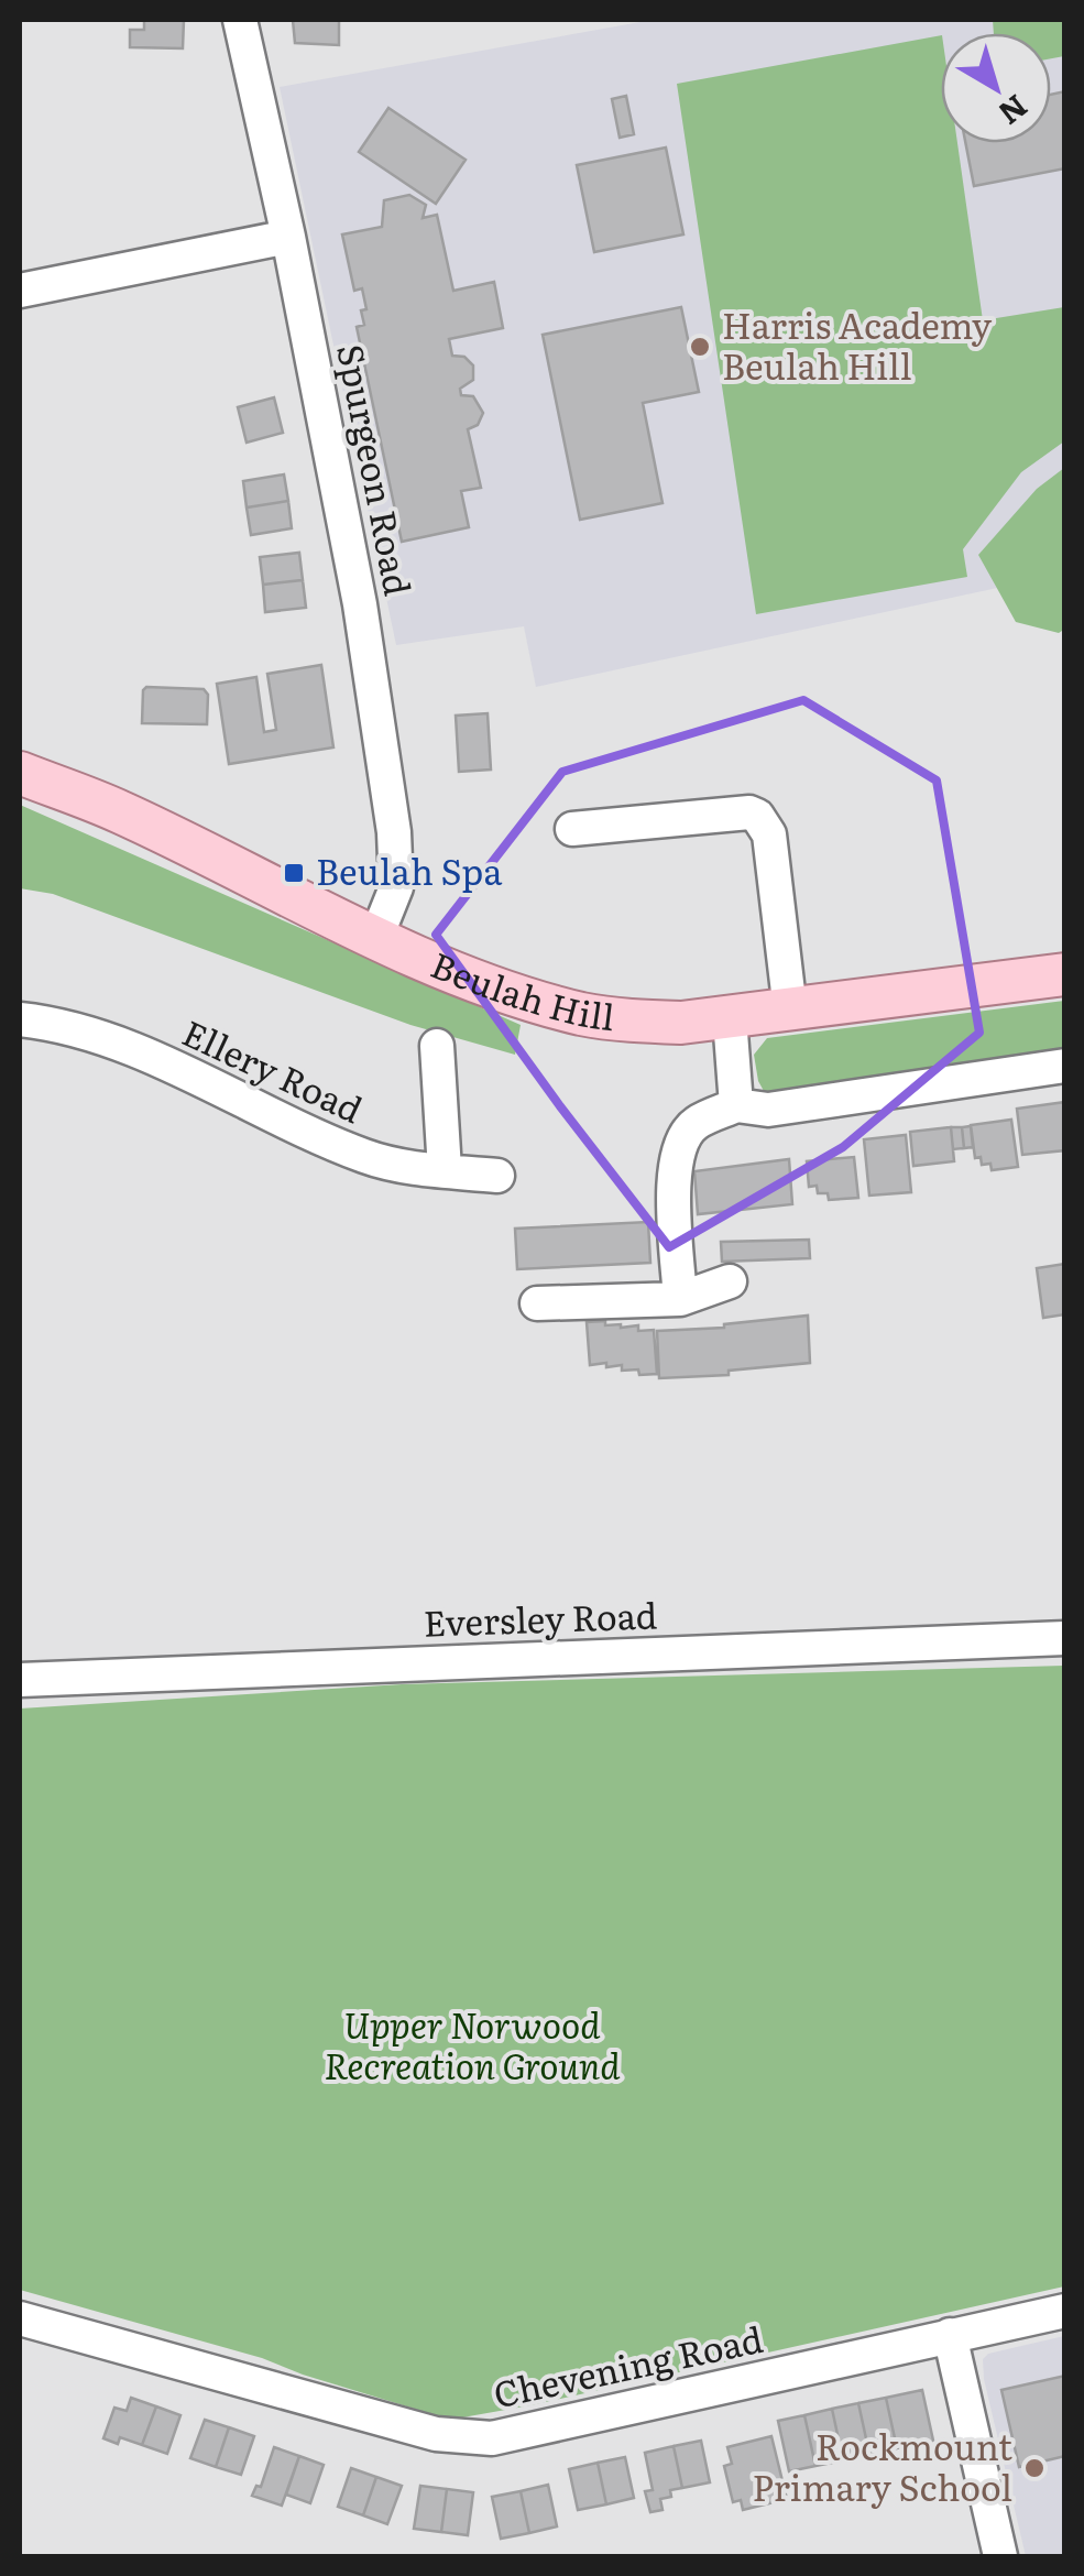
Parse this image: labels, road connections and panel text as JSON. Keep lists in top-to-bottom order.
{
  "streets": {
    "main road": ["Beulah Hill"],
    "street": [
      "Spurgeon Road",
      "Ellery Road",
      "Eversley Road",
      "Chevening Road"
    ]
  },
  "crossings": [
    ["Spurgeon Road", "Beulah Hill"]
  ],
  "parks": ["Upper Norwood Recreation Ground"],
  "places": {
    "other": ["Harris Academy Beulah Hill", "Rockmount Primary School"],
    "transit": ["Beulah Spa"]
  },
  "north": "bottom right"
}
